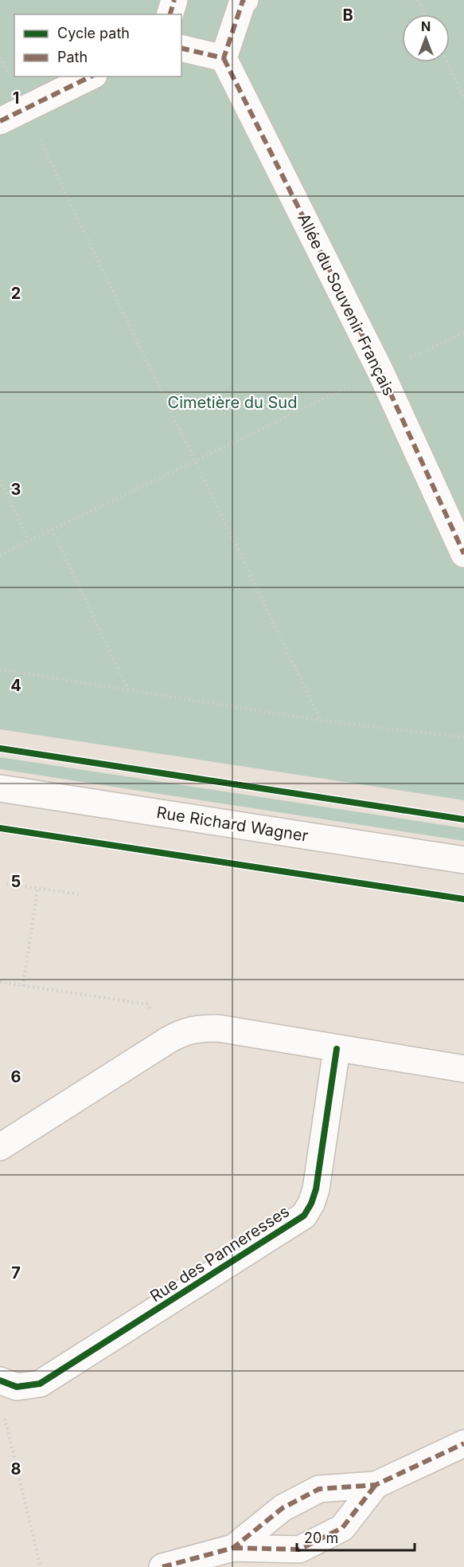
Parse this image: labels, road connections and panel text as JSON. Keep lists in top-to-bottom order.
{
  "streets": {
    "street": ["Allée du Souvenir Français", "Rue Richard Wagner", "Rue des Panneresses"]
  },
  "parks": ["Cimetière du Sud"],
  "legend": ["Cycle path", "Path"],
  "scale_bar": "20 m",
  "north": "top",
  "grid": {
    "columns": ["B"],
    "rows": [
      "1",
      "2",
      "3",
      "4",
      "5",
      "6",
      "7",
      "8"
    ]
  }
}
